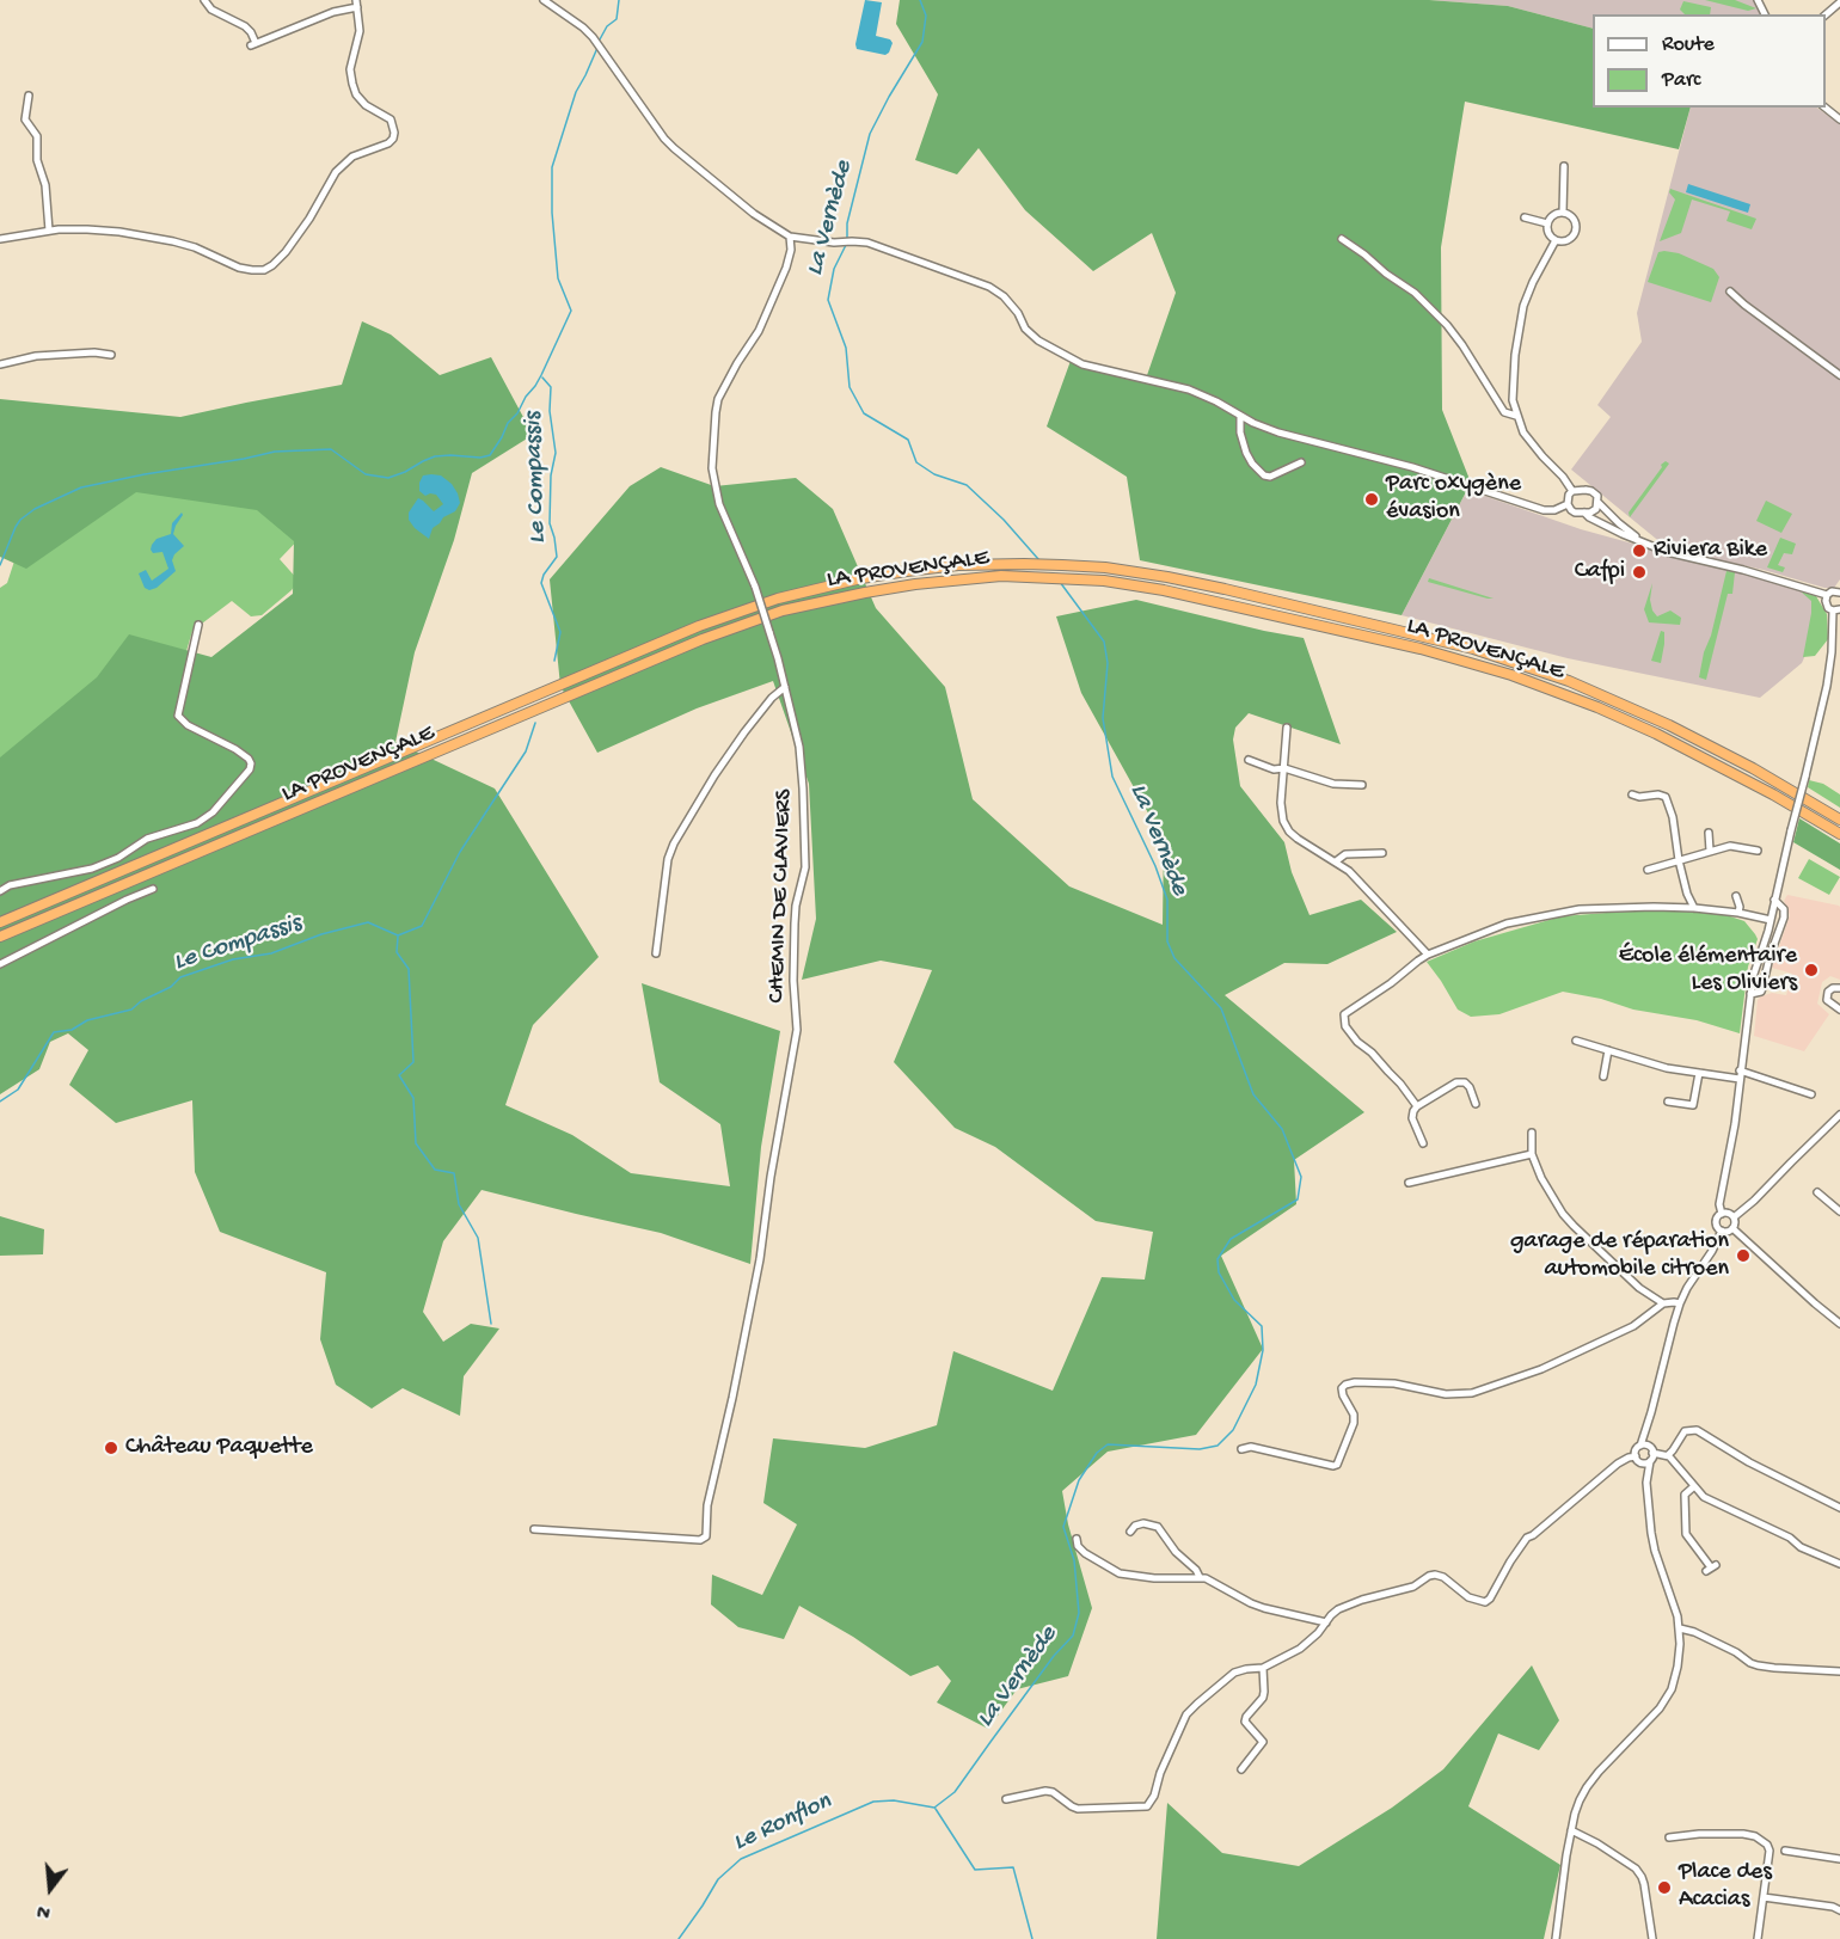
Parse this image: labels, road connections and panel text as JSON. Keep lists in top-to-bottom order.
{
  "streets": {
    "highway": ["LA PROVENÇALE"],
    "street": ["CHEMIN DE CLAVIERS"]
  },
  "water": ["La Vernède", "Le Compassis", "Le Ronflon"],
  "places": [
    "Parc oxygène évasion",
    "Riviera Bike",
    "Cafpi",
    "École élémentaire Les Oliviers",
    "garage de réparation automobile citroen",
    "Château Paquette",
    "Place des Acacias"
  ],
  "legend": ["Route", "Parc"],
  "north": "bottom"
}
